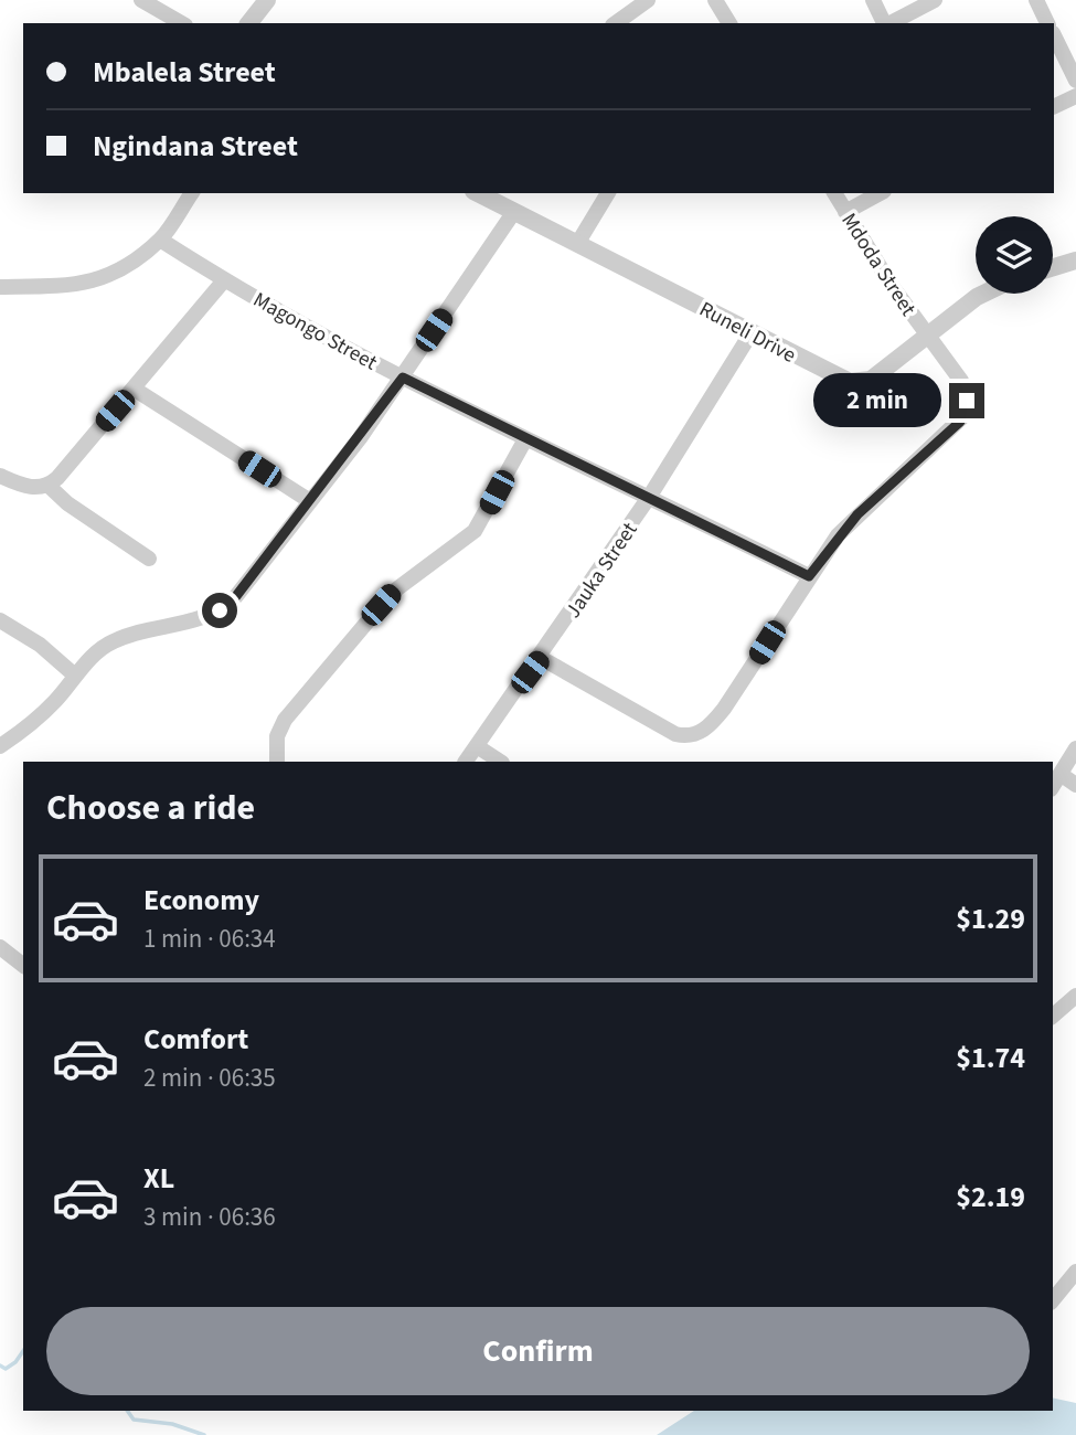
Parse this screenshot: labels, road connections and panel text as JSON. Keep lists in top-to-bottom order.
{
  "streets": {
    "street": [
      "Mdoda Street",
      "Magongo Street",
      "Runeli Drive",
      "Jauka Street"
    ]
  },
  "crossings": [
    ["Mdoda Street", "Magongo Street"],
    ["Mdoda Street", "Runeli Drive"],
    ["Mdoda Street", "Jauka Street"],
    ["Magongo Street", "Jauka Street"],
    ["Runeli Drive", "Jauka Street"]
  ],
  "page": {
    "banner": ["Mbalela Street", "Ngindana Street"],
    "bubble": "2 min",
    "heading": "Choose a ride",
    "list": [
      {
        "name": "Economy",
        "note": "1 min · 06:34",
        "value": "$1.29"
      },
      {
        "name": "Comfort",
        "note": "2 min · 06:35",
        "value": "$1.74"
      },
      {
        "name": "XL",
        "note": "3 min · 06:36",
        "value": "$2.19"
      }
    ],
    "buttons": "Confirm"
  }
}
